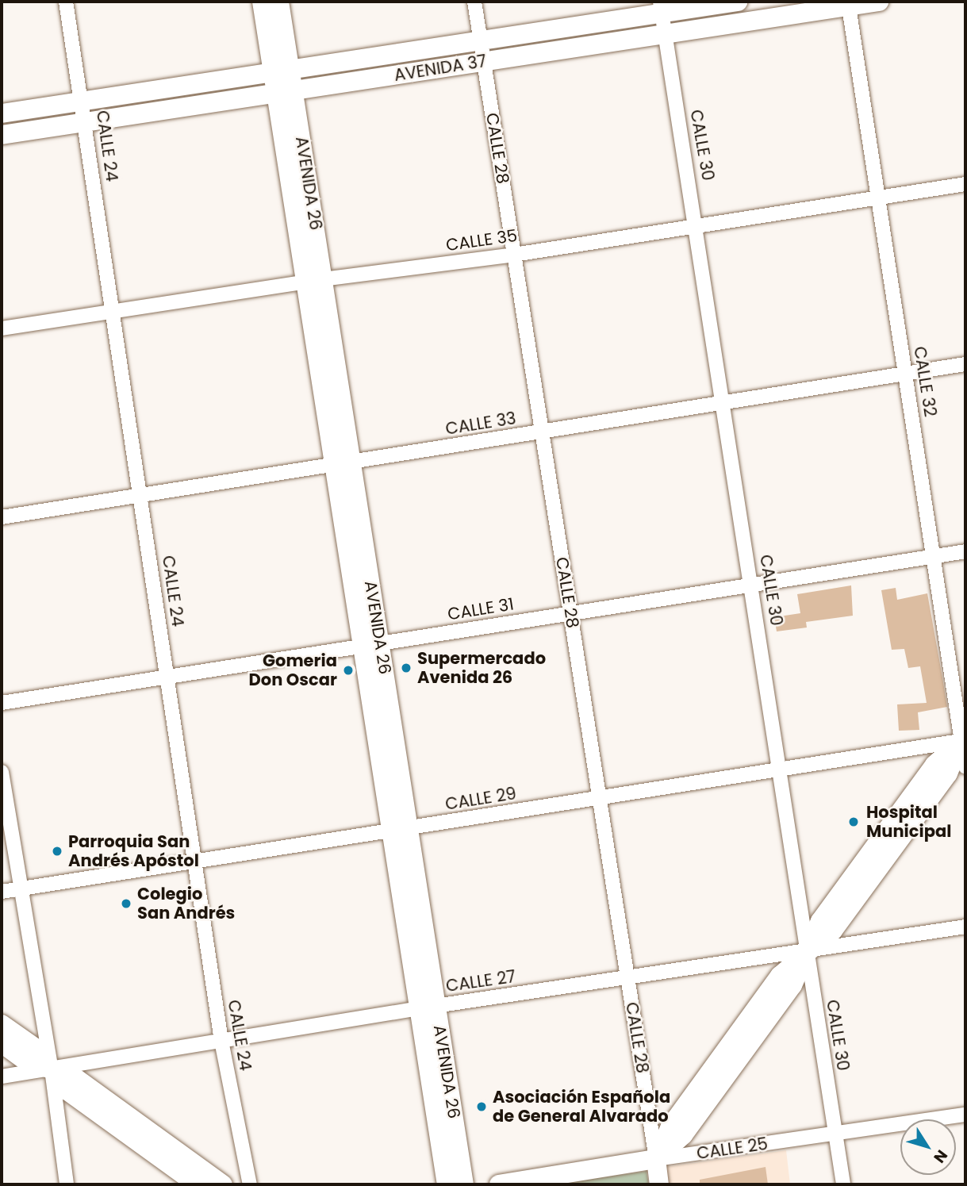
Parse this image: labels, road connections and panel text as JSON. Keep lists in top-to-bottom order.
{
  "streets": {
    "main road": [
      "AVENIDA 37",
      "CALLE 28",
      "AVENIDA 26",
      "CALLE 25"
    ],
    "street": [
      "CALLE 30",
      "CALLE 24",
      "CALLE 35",
      "CALLE 32",
      "CALLE 33",
      "CALLE 31",
      "CALLE 29",
      "CALLE 27"
    ]
  },
  "crossings": [
    ["AVENIDA 37", "CALLE 30"],
    ["AVENIDA 37", "CALLE 24"],
    ["AVENIDA 37", "CALLE 28"],
    ["AVENIDA 37", "AVENIDA 26"],
    ["AVENIDA 37", "CALLE 32"],
    ["CALLE 30", "CALLE 35"],
    ["CALLE 30", "CALLE 33"],
    ["CALLE 30", "CALLE 31"],
    ["CALLE 30", "CALLE 29"],
    ["CALLE 30", "CALLE 27"],
    ["CALLE 30", "CALLE 25"],
    ["CALLE 24", "CALLE 35"],
    ["CALLE 24", "CALLE 33"],
    ["CALLE 24", "CALLE 31"],
    ["CALLE 24", "CALLE 29"],
    ["CALLE 24", "CALLE 27"],
    ["CALLE 28", "CALLE 35"],
    ["CALLE 28", "CALLE 33"],
    ["CALLE 28", "CALLE 31"],
    ["CALLE 28", "CALLE 29"],
    ["CALLE 28", "CALLE 27"],
    ["CALLE 28", "CALLE 25"],
    ["AVENIDA 26", "CALLE 35"],
    ["AVENIDA 26", "CALLE 33"],
    ["AVENIDA 26", "CALLE 31"],
    ["AVENIDA 26", "CALLE 29"],
    ["AVENIDA 26", "CALLE 27"],
    ["CALLE 35", "CALLE 32"],
    ["CALLE 32", "CALLE 33"],
    ["CALLE 32", "CALLE 31"],
    ["CALLE 32", "CALLE 29"]
  ],
  "places": [
    "Supermercado Avenida 26",
    "Gomeria Don Oscar",
    "Hospital Municipal",
    "Parroquia San Andrés Apóstol",
    "Colegio San Andrés",
    "Asociación Española de General Alvarado"
  ],
  "north": "bottom right"
}
